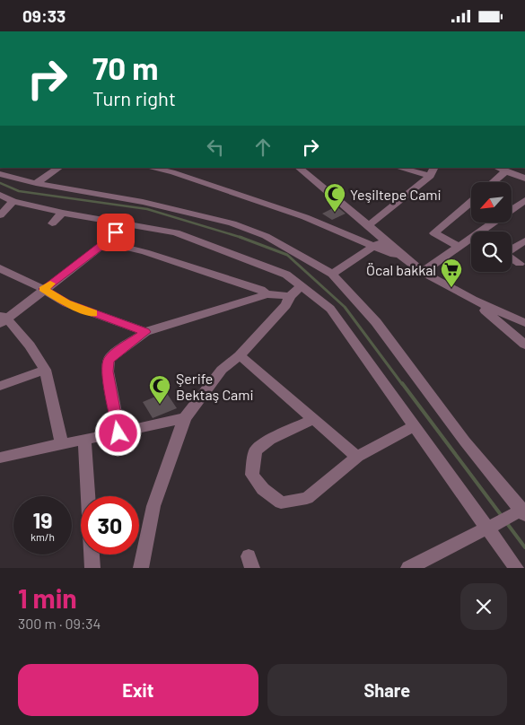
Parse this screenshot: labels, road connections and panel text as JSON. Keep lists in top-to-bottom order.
{
  "places": {
    "mosque": ["Yeşiltepe Cami", "Şerife Bektaş Cami"],
    "supermarket": ["Öcal bakkal"]
  },
  "north": "bottom left",
  "page": {
    "status": "09:33",
    "turn": ["70 m", "Turn right"],
    "speed": "19 km/h",
    "limit": "30",
    "heading": ["1 min", "300 m · 09:34"],
    "buttons": ["Exit", "Share"]
  }
}
